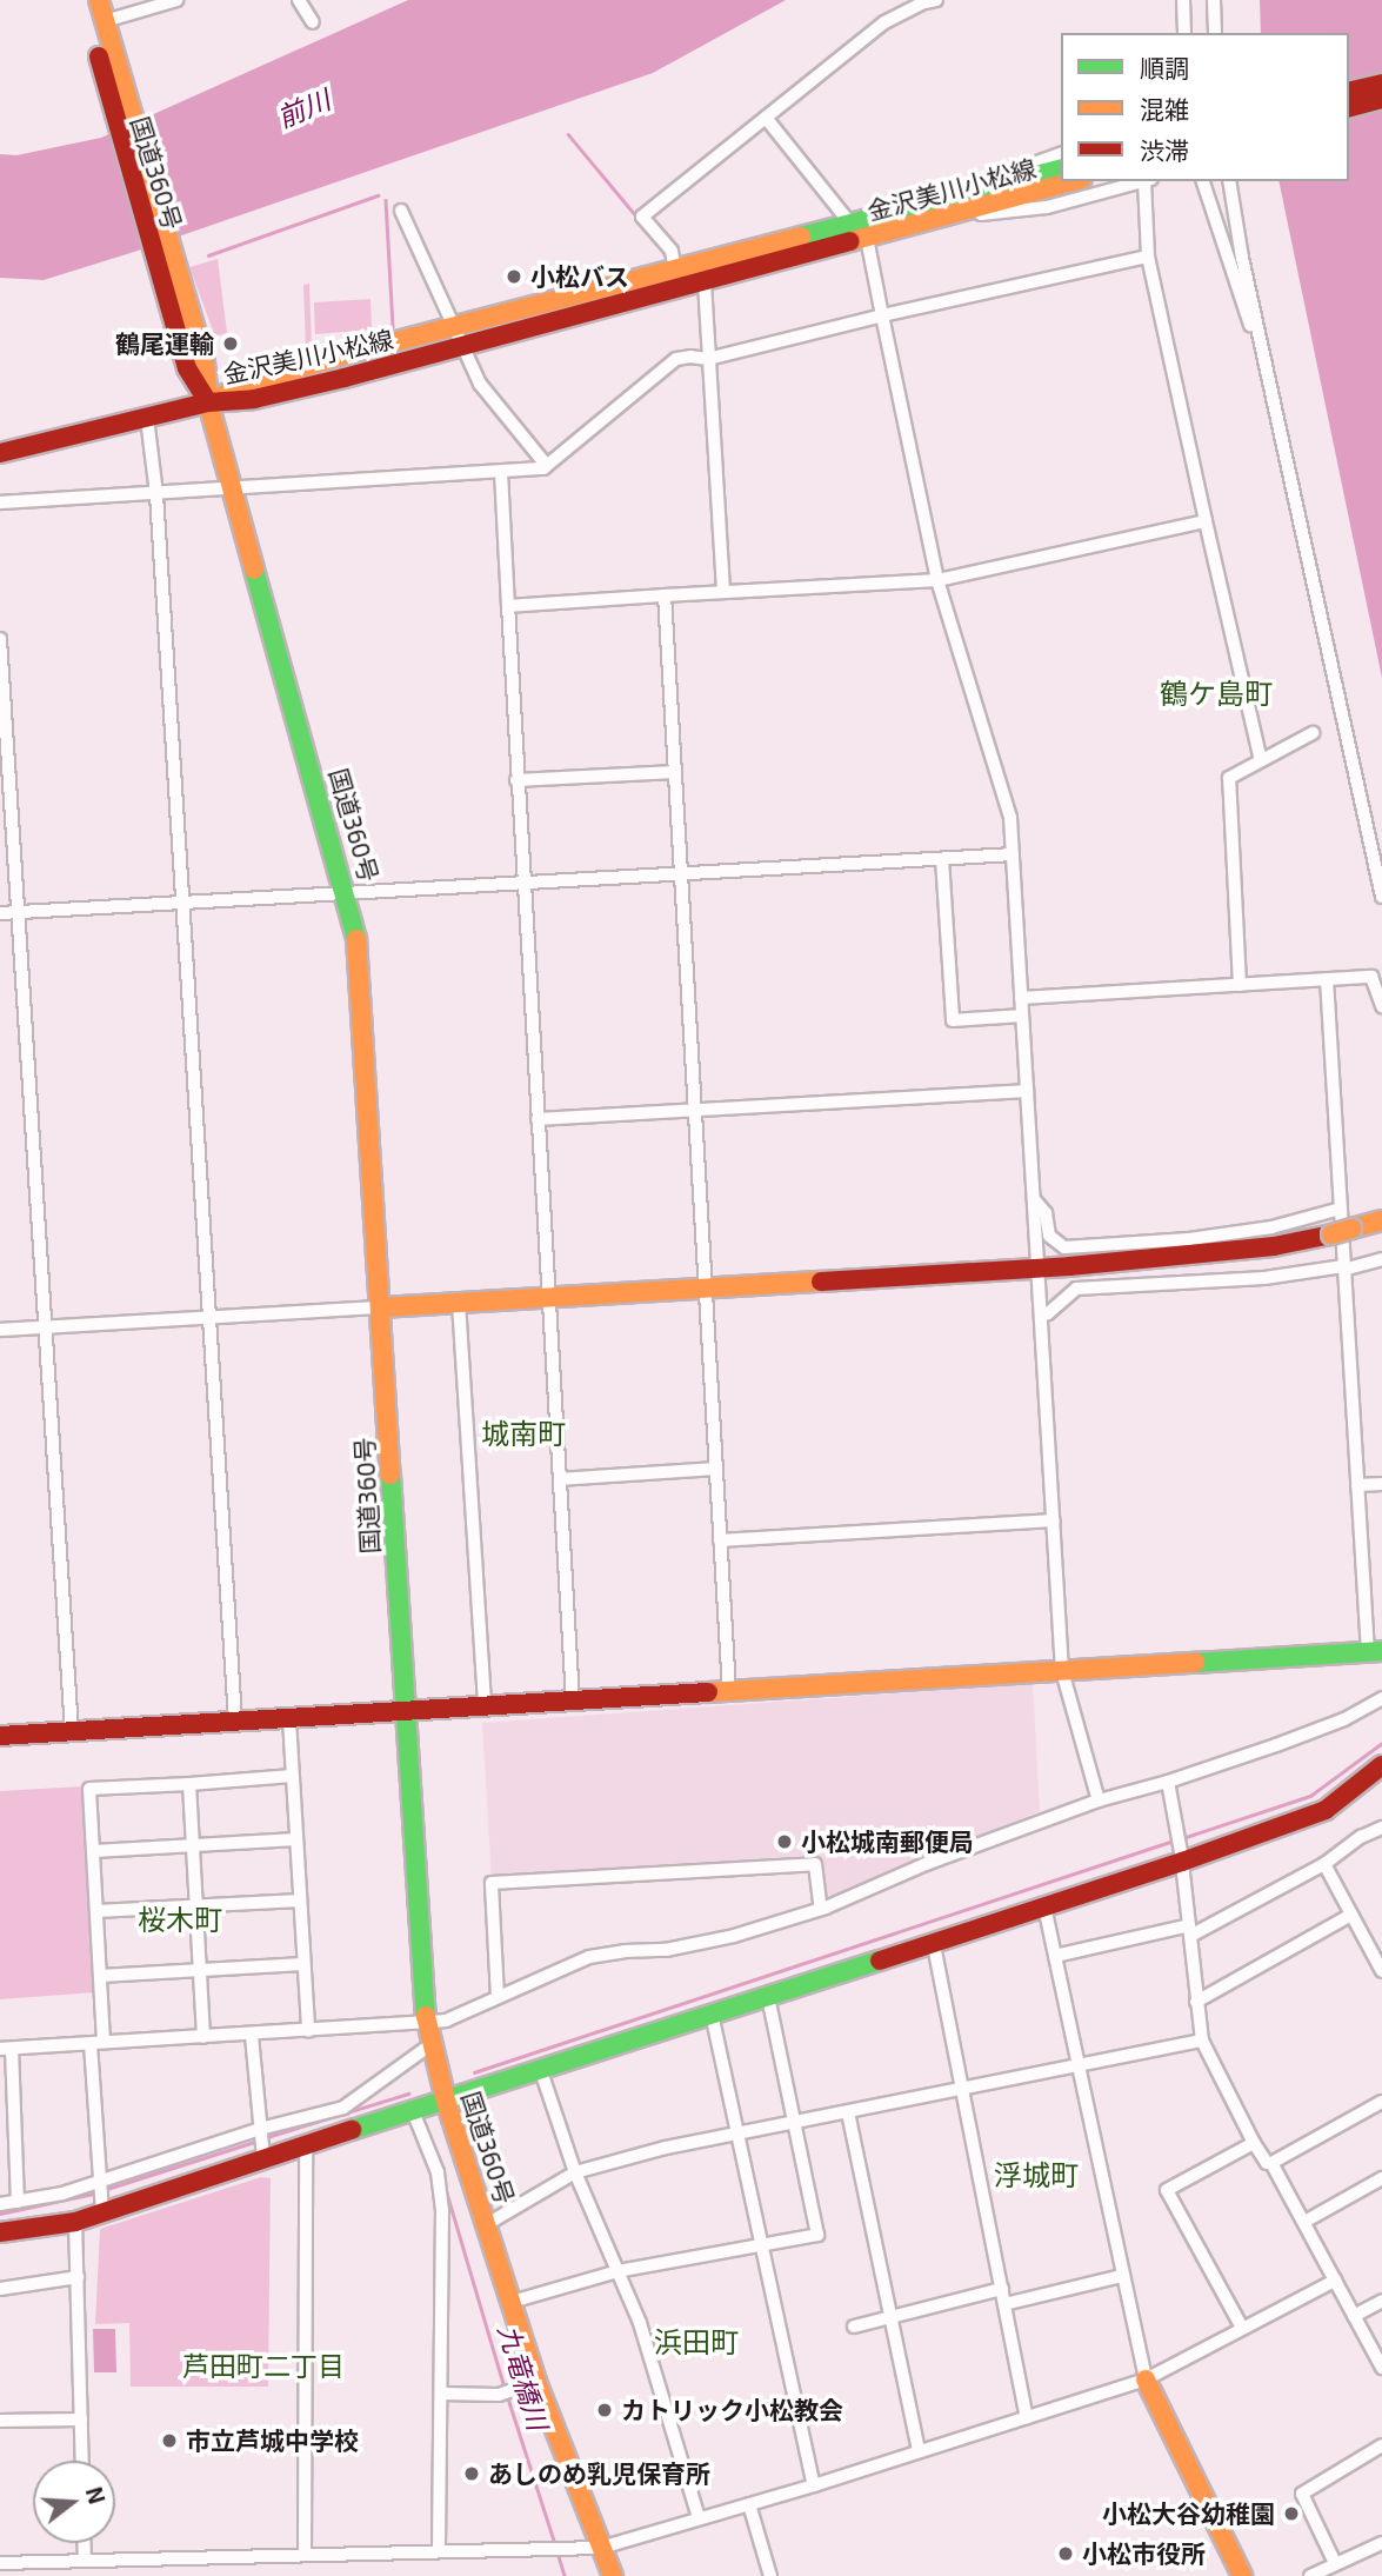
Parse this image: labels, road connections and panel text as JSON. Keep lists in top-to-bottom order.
{
  "streets": {
    "main road": ["国道360号", "金沢美川小松線"]
  },
  "crossings": [
    ["国道360号", "金沢美川小松線"]
  ],
  "districts": [
    "鶴ケ島町",
    "城南町",
    "桜木町",
    "浮城町",
    "浜田町",
    "芦田町二丁目"
  ],
  "water": ["前川", "九竜橋川"],
  "places": [
    "小松バス",
    "鶴尾運輸",
    "小松城南郵便局",
    "カトリック小松教会",
    "市立芦城中学校",
    "あしのめ乳児保育所",
    "小松大谷幼稚園",
    "小松市役所"
  ],
  "legend": ["順調", "混雑", "渋滞"],
  "north": "right"
}
